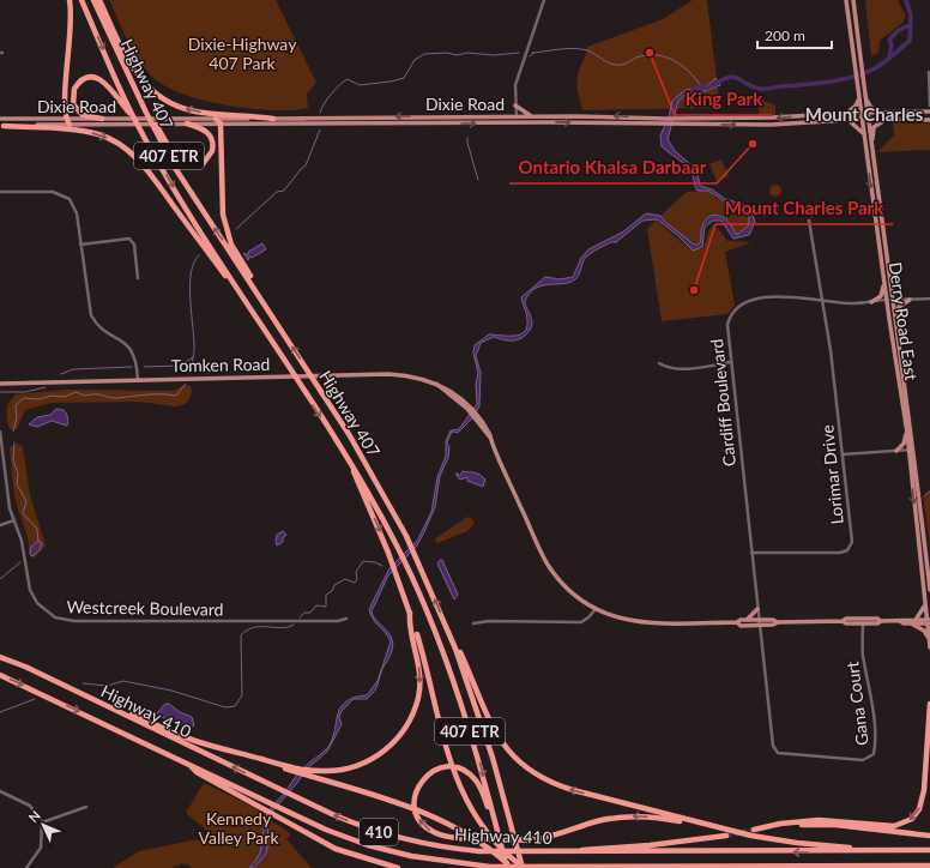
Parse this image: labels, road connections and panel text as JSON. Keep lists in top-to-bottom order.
{
  "streets": {
    "highway": [
      "Highway 407",
      "407 ETR",
      "Highway 410",
      "410"
    ],
    "main road": ["Dixie Road", "Derry Road East", "Tomken Road"],
    "street": [
      "Cardiff Boulevard",
      "Lorimar Drive",
      "Westcreek Boulevard",
      "Gana Court"
    ]
  },
  "crossings": [
    ["Dixie Road", "Derry Road East"],
    ["Derry Road East", "Tomken Road"],
    ["Derry Road East", "Cardiff Boulevard"],
    ["Tomken Road", "Cardiff Boulevard"],
    ["Tomken Road", "Gana Court"],
    ["Cardiff Boulevard", "Lorimar Drive"],
    ["Cardiff Boulevard", "Gana Court"]
  ],
  "districts": ["Mount Charles"],
  "parks": ["Dixie-Highway 407 Park", "Kennedy Valley Park"],
  "places": ["King Park", "Ontario Khalsa Darbaar", "Mount Charles Park"],
  "scale_bar": "200 m",
  "north": "top left"
}
